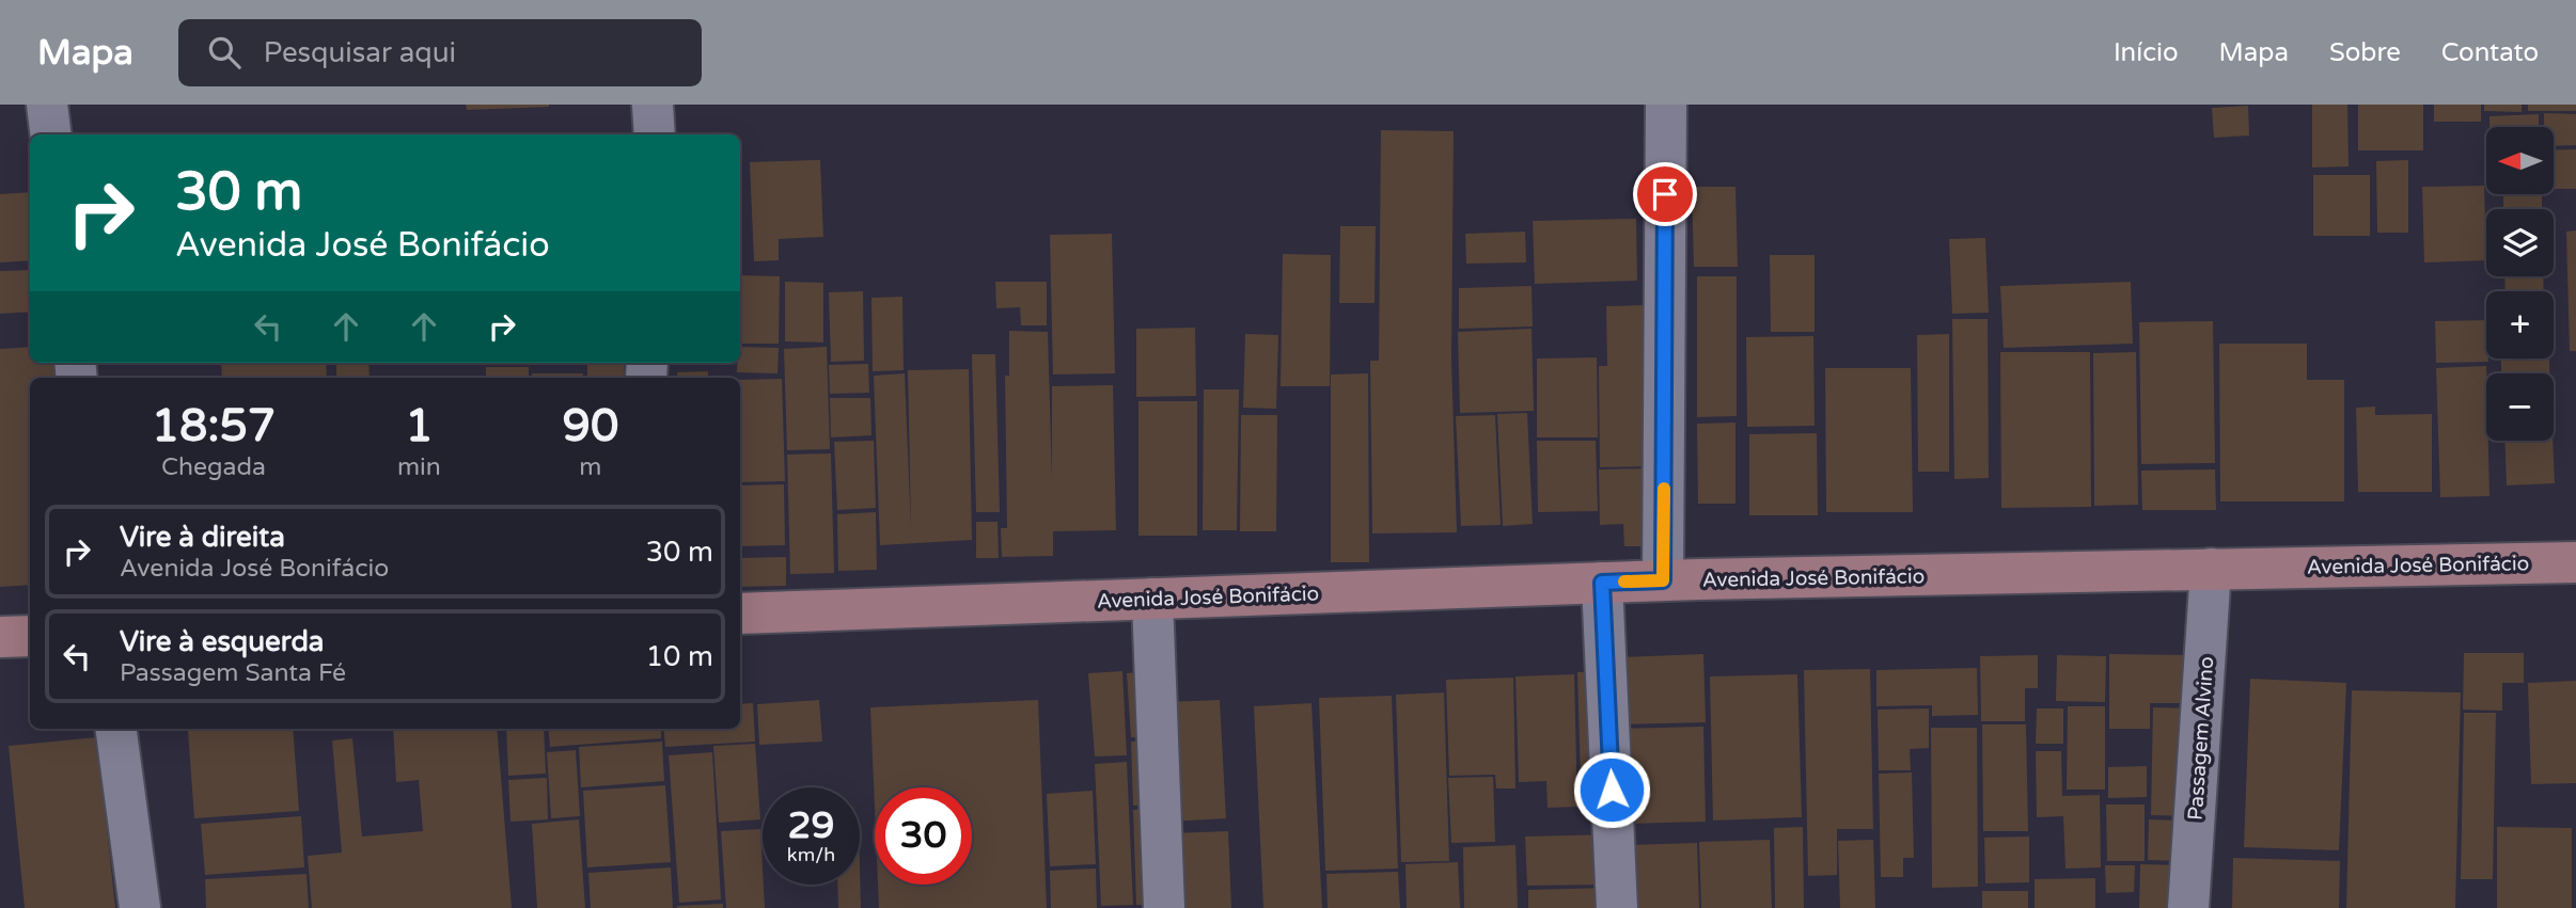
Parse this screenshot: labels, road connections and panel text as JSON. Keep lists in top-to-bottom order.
{
  "streets": {
    "main road": ["Avenida José Bonifácio"],
    "street": ["Passagem Alvino"]
  },
  "crossings": [
    ["Avenida José Bonifácio", "Passagem Alvino"]
  ],
  "north": "left",
  "page": {
    "header": "Mapa",
    "search": "Pesquisar aqui",
    "nav": [
      "Início",
      "Mapa",
      "Sobre",
      "Contato"
    ],
    "map_buttons": ["+", "−"],
    "turn": ["30 m", "Avenida José Bonifácio"],
    "eta": [
      "18:57",
      "Chegada",
      "1",
      "min",
      "90",
      "m"
    ],
    "list": [
      {
        "name": "Vire à direita",
        "note": "Avenida José Bonifácio",
        "value": "30 m"
      },
      {
        "name": "Vire à esquerda",
        "note": "Passagem Santa Fé",
        "value": "10 m"
      }
    ],
    "speed": "29 km/h",
    "limit": "30"
  }
}
